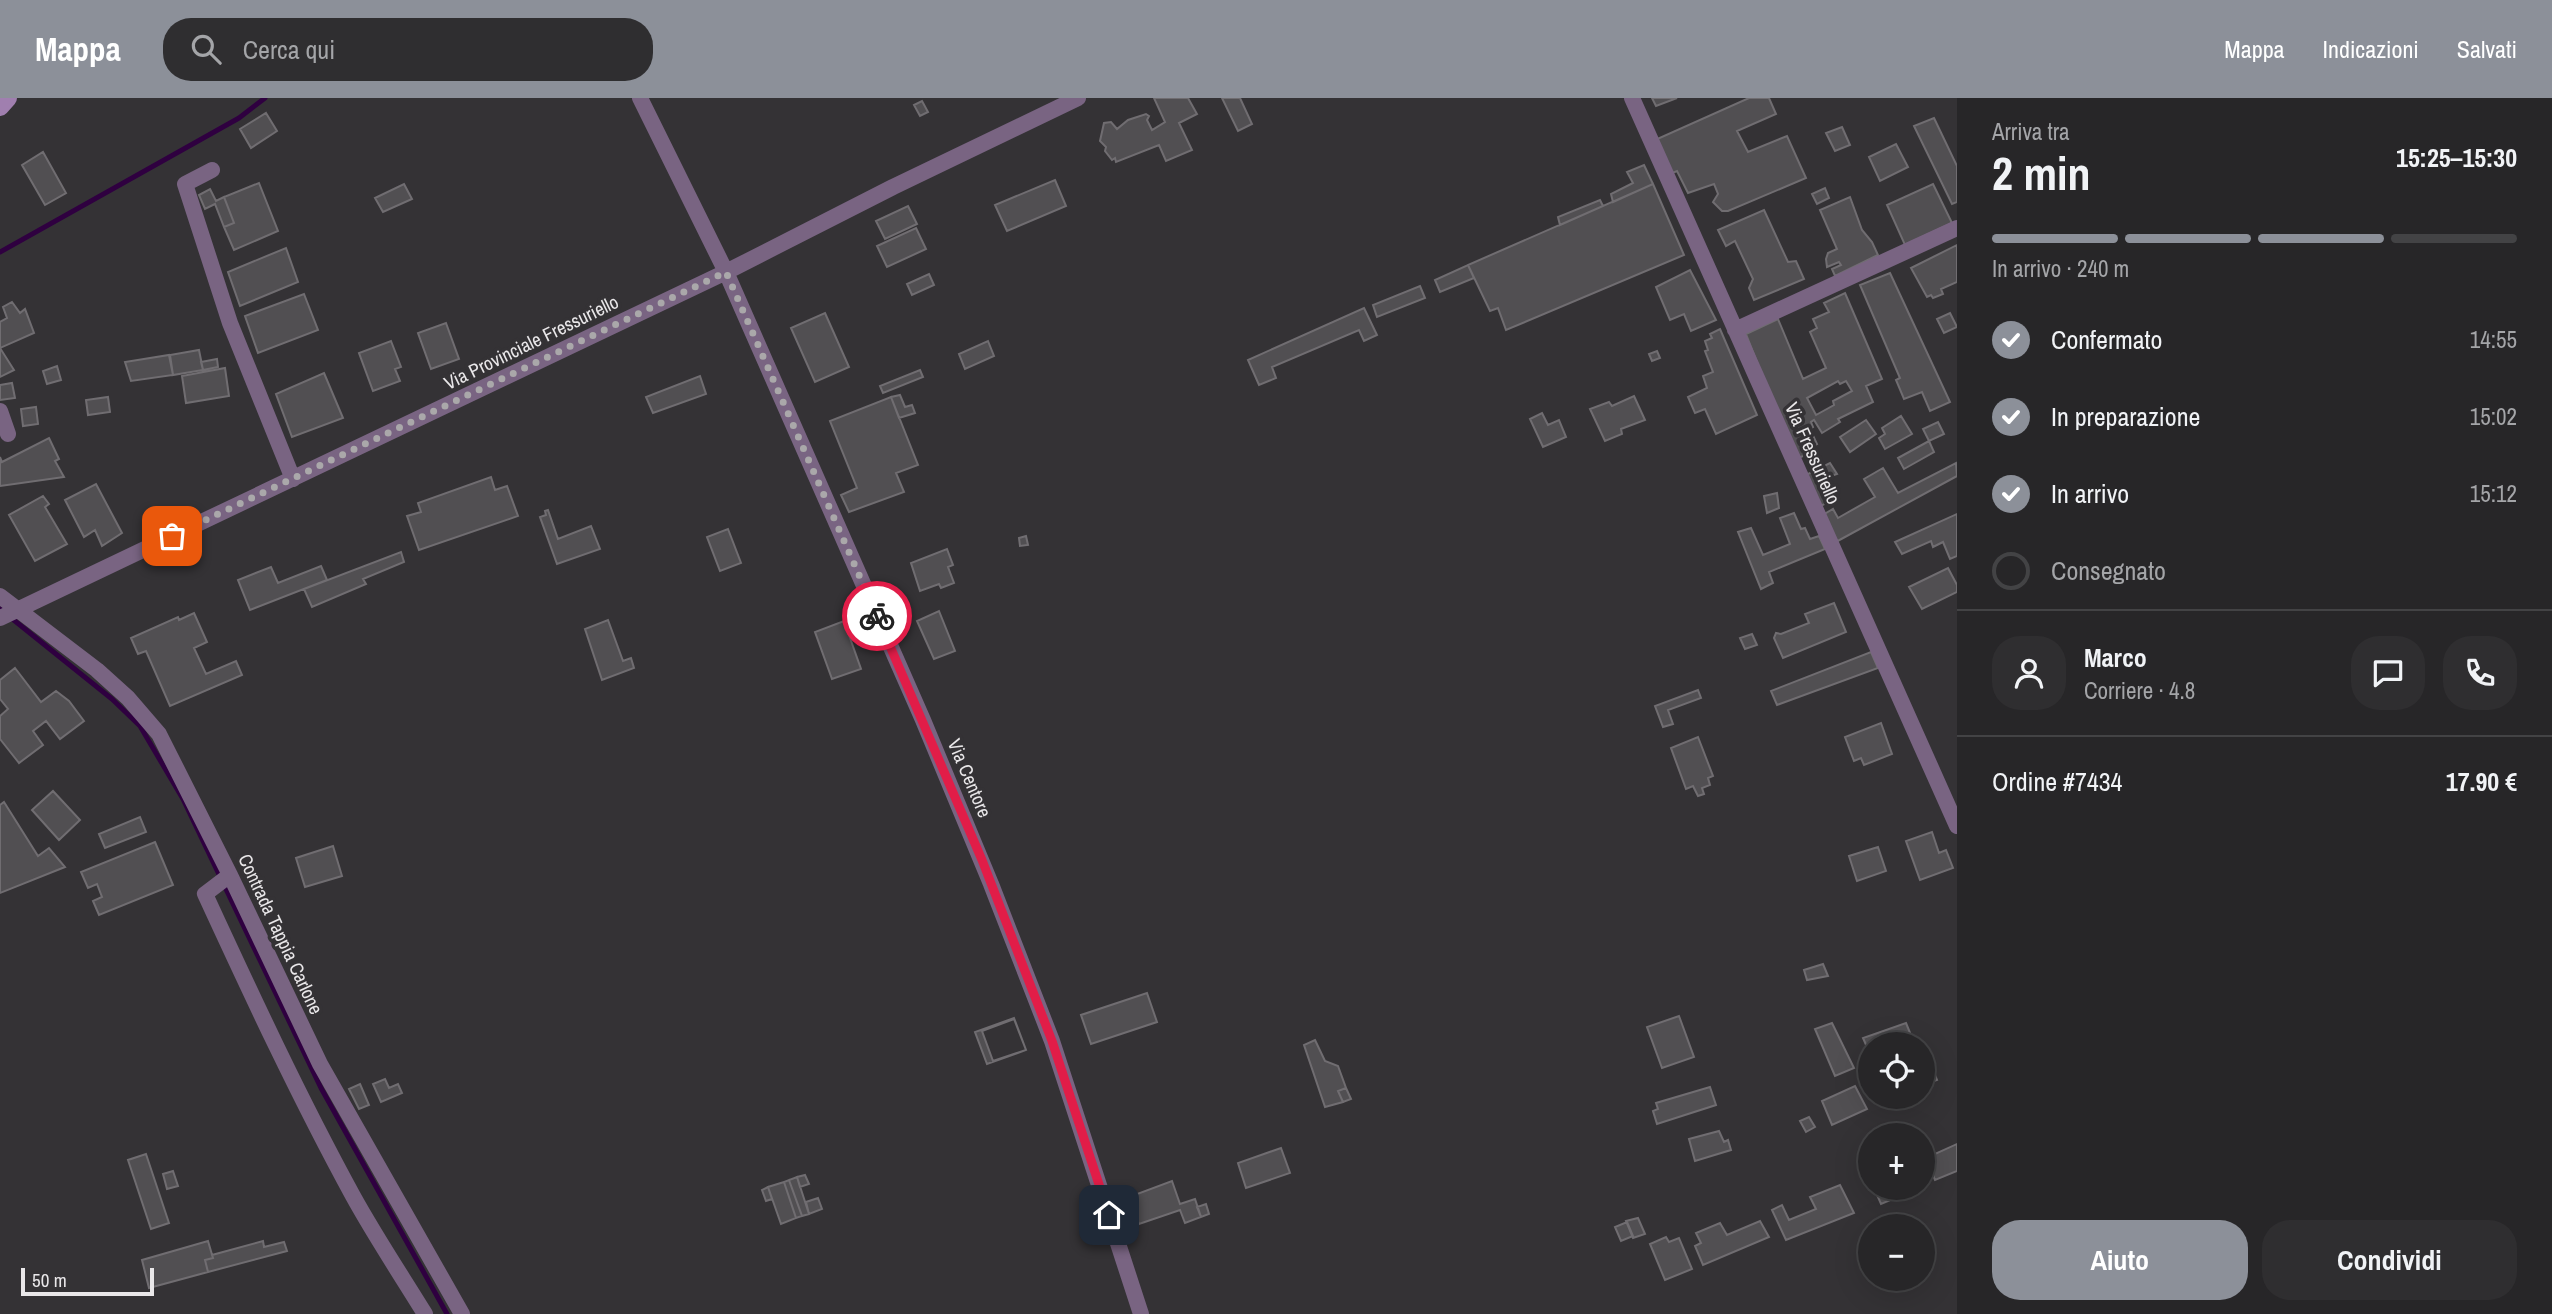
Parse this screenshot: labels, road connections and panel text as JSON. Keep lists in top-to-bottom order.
{
  "streets": {
    "street": [
      "Via Provinciale Fressuriello",
      "Via Fressuriello",
      "Via Centore",
      "Contrada Tappia Carlone"
    ]
  },
  "crossings": [
    ["Via Provinciale Fressuriello", "Via Centore"],
    ["Via Provinciale Fressuriello", "Contrada Tappia Carlone"]
  ],
  "scale_bar": "50 m",
  "page": {
    "header": "Mappa",
    "search": "Cerca qui",
    "nav": ["Mappa", "Indicazioni", "Salvati"],
    "heading": ["2 min", "Arriva tra", "15:25–15:30"],
    "panel": [
      "Marco",
      "Corriere · 4.8",
      "Ordine #7434",
      "17.90 €"
    ],
    "bar": "In arrivo · 240 m",
    "list": [
      ["Confermato", "14:55"],
      ["In preparazione", "15:02"],
      ["In arrivo", "15:12"],
      "Consegnato"
    ],
    "map_buttons": ["+", "−"],
    "buttons": ["Aiuto", "Condividi"],
    "scale": "50 m"
  }
}
